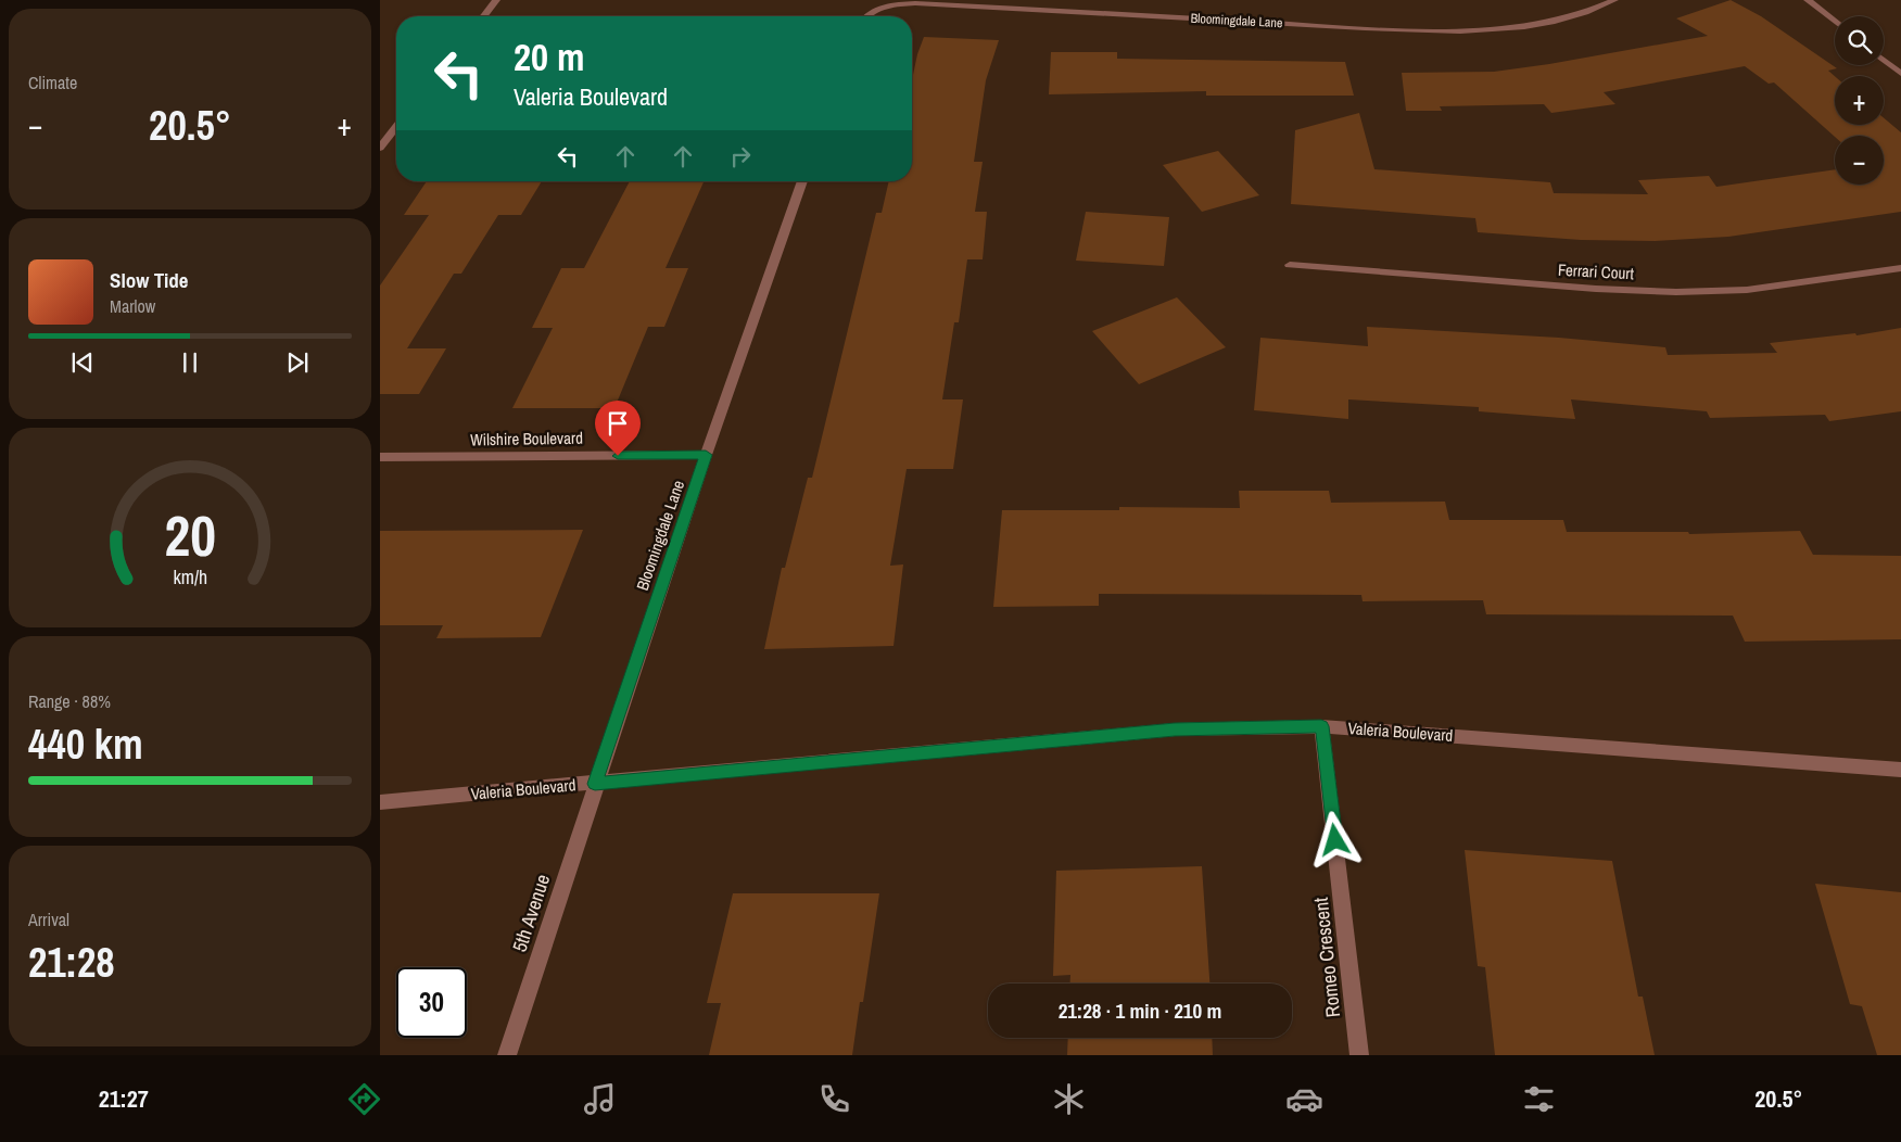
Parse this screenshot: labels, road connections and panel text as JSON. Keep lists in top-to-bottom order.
{
  "streets": {
    "street": [
      "Bloomingdale Lane",
      "Ferrari Court",
      "Wilshire Boulevard",
      "Valeria Boulevard",
      "5th Avenue",
      "Romeo Crescent"
    ]
  },
  "crossings": [
    ["Bloomingdale Lane", "Wilshire Boulevard"],
    ["Bloomingdale Lane", "Valeria Boulevard"],
    ["Bloomingdale Lane", "5th Avenue"],
    ["Valeria Boulevard", "5th Avenue"],
    ["Valeria Boulevard", "Romeo Crescent"]
  ],
  "page": {
    "tile": [
      "Climate",
      ["Range · 88%", "440 km"],
      ["Arrival", "21:28"]
    ],
    "map_buttons": ["+", "−"],
    "turn": ["20 m", "Valeria Boulevard"],
    "heat": ["−", "20.5°", "+"],
    "song": ["Slow Tide", "Marlow"],
    "limit": "30",
    "trip": "21:28 · 1 min · 210 m",
    "tabs": ["21:27", "20.5°"],
    "gauge": ["20", "km/h"]
  }
}
